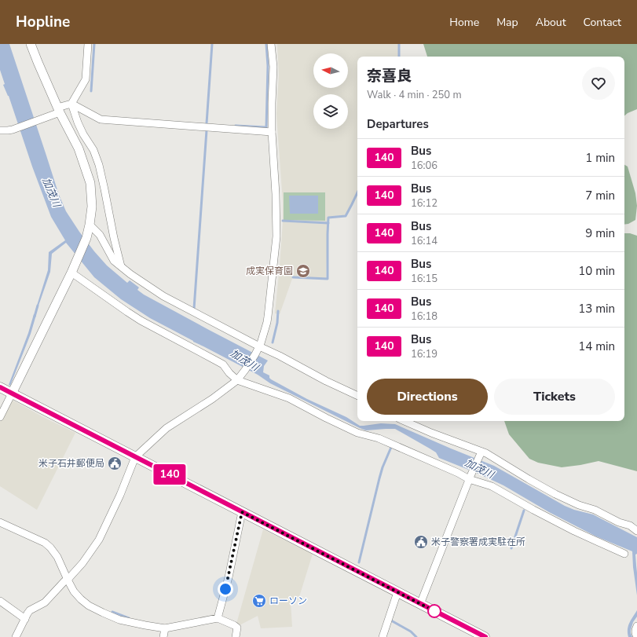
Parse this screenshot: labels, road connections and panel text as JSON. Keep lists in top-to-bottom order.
{
  "water": ["加茂川"],
  "places": {
    "school or university": ["成実保育園"],
    "public building": ["米子石井郵便局", "米子警察署成実駐在所"],
    "supermarket": ["ローソン"]
  },
  "lines": ["bus line 140"],
  "north": "left",
  "page": {
    "header": "Hopline",
    "nav": [
      "Home",
      "Map",
      "About",
      "Contact"
    ],
    "on_map": "140",
    "heading": [
      ["奈喜良", "Walk · 4 min · 250 m"],
      "Departures"
    ],
    "list": [
      {
        "mark": "140",
        "name": "Bus",
        "note": "16:06",
        "value": "1 min"
      },
      {
        "mark": "140",
        "name": "Bus",
        "note": "16:12",
        "value": "7 min"
      },
      {
        "mark": "140",
        "name": "Bus",
        "note": "16:14",
        "value": "9 min"
      },
      {
        "mark": "140",
        "name": "Bus",
        "note": "16:15",
        "value": "10 min"
      },
      {
        "mark": "140",
        "name": "Bus",
        "note": "16:18",
        "value": "13 min"
      },
      {
        "mark": "140",
        "name": "Bus",
        "note": "16:19",
        "value": "14 min"
      }
    ],
    "buttons": ["Directions", "Tickets"]
  }
}
